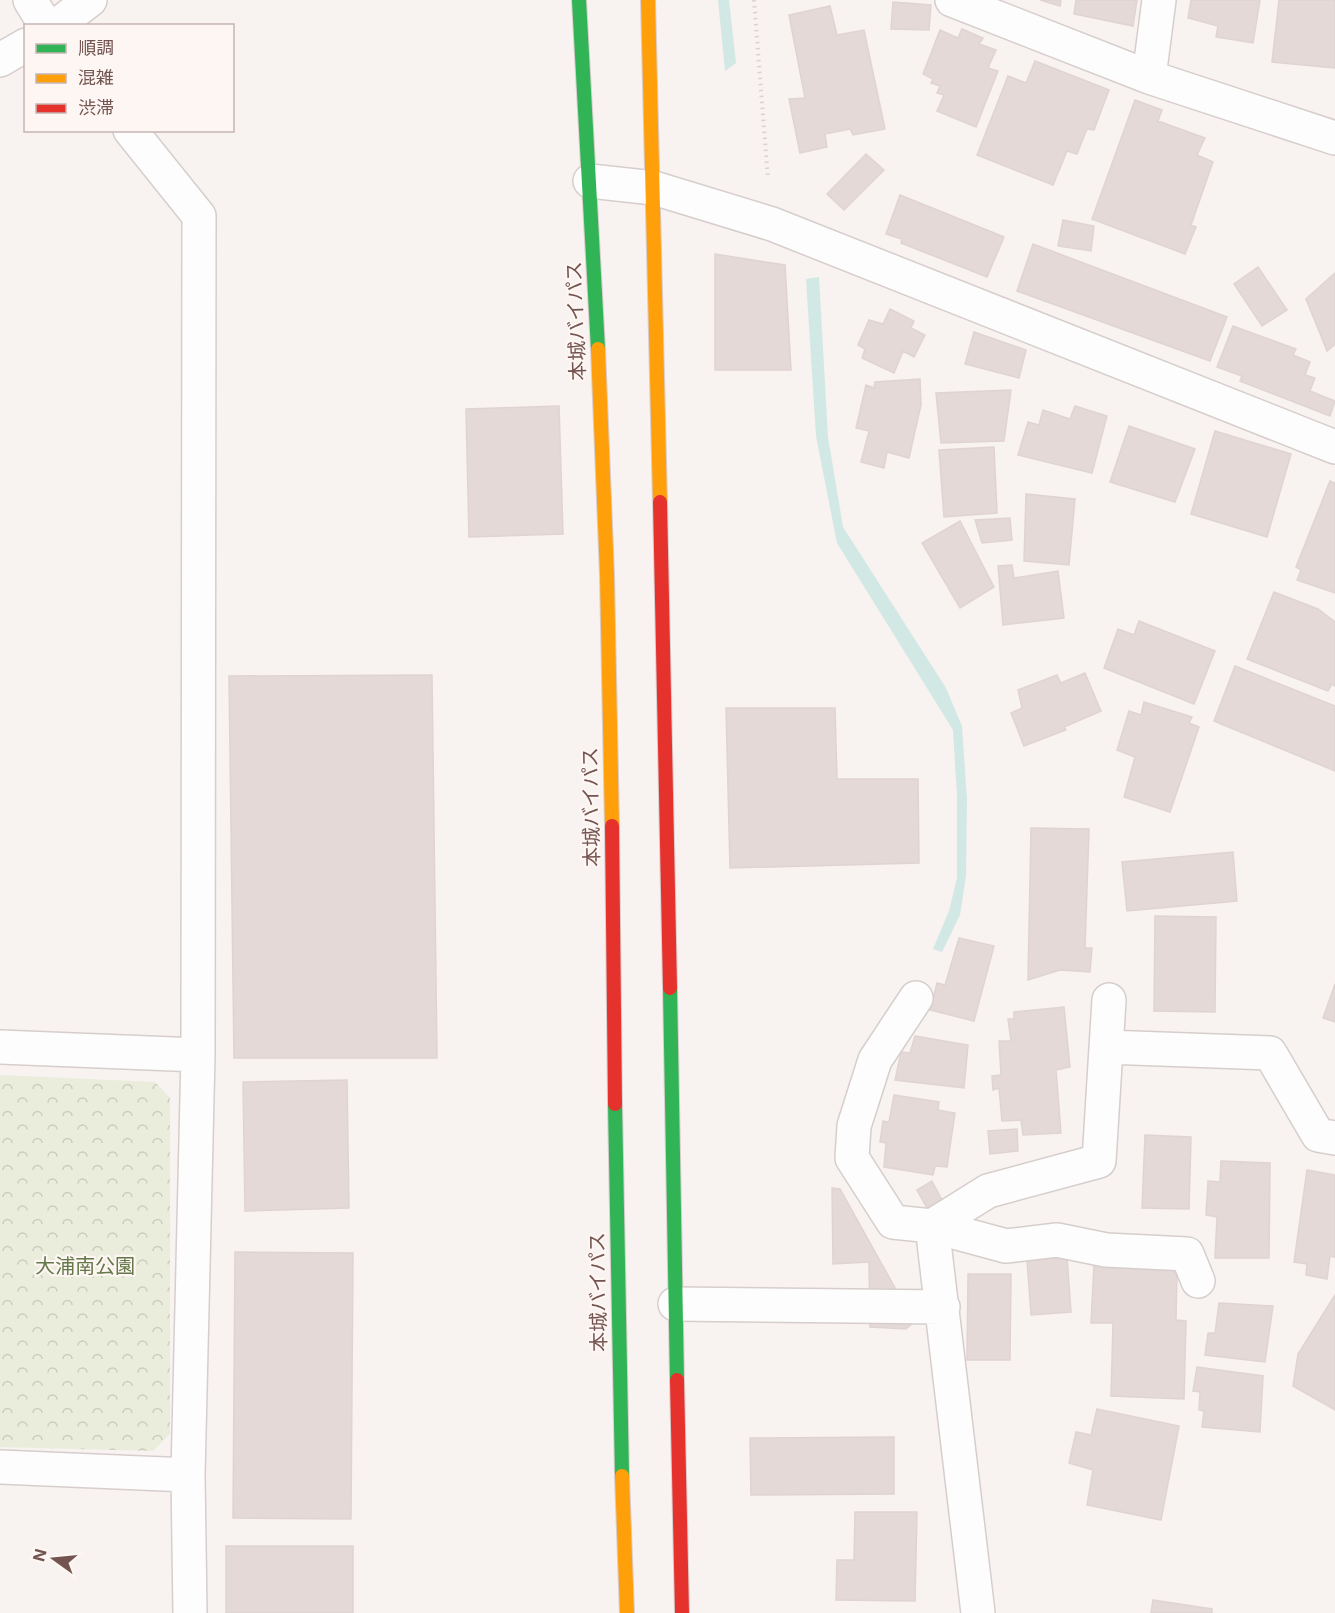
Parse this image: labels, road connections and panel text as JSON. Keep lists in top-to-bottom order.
{
  "streets": {
    "highway": ["本城バイパス"]
  },
  "parks": ["大浦南公園"],
  "legend": ["順調", "混雑", "渋滞"],
  "north": "left"
}
